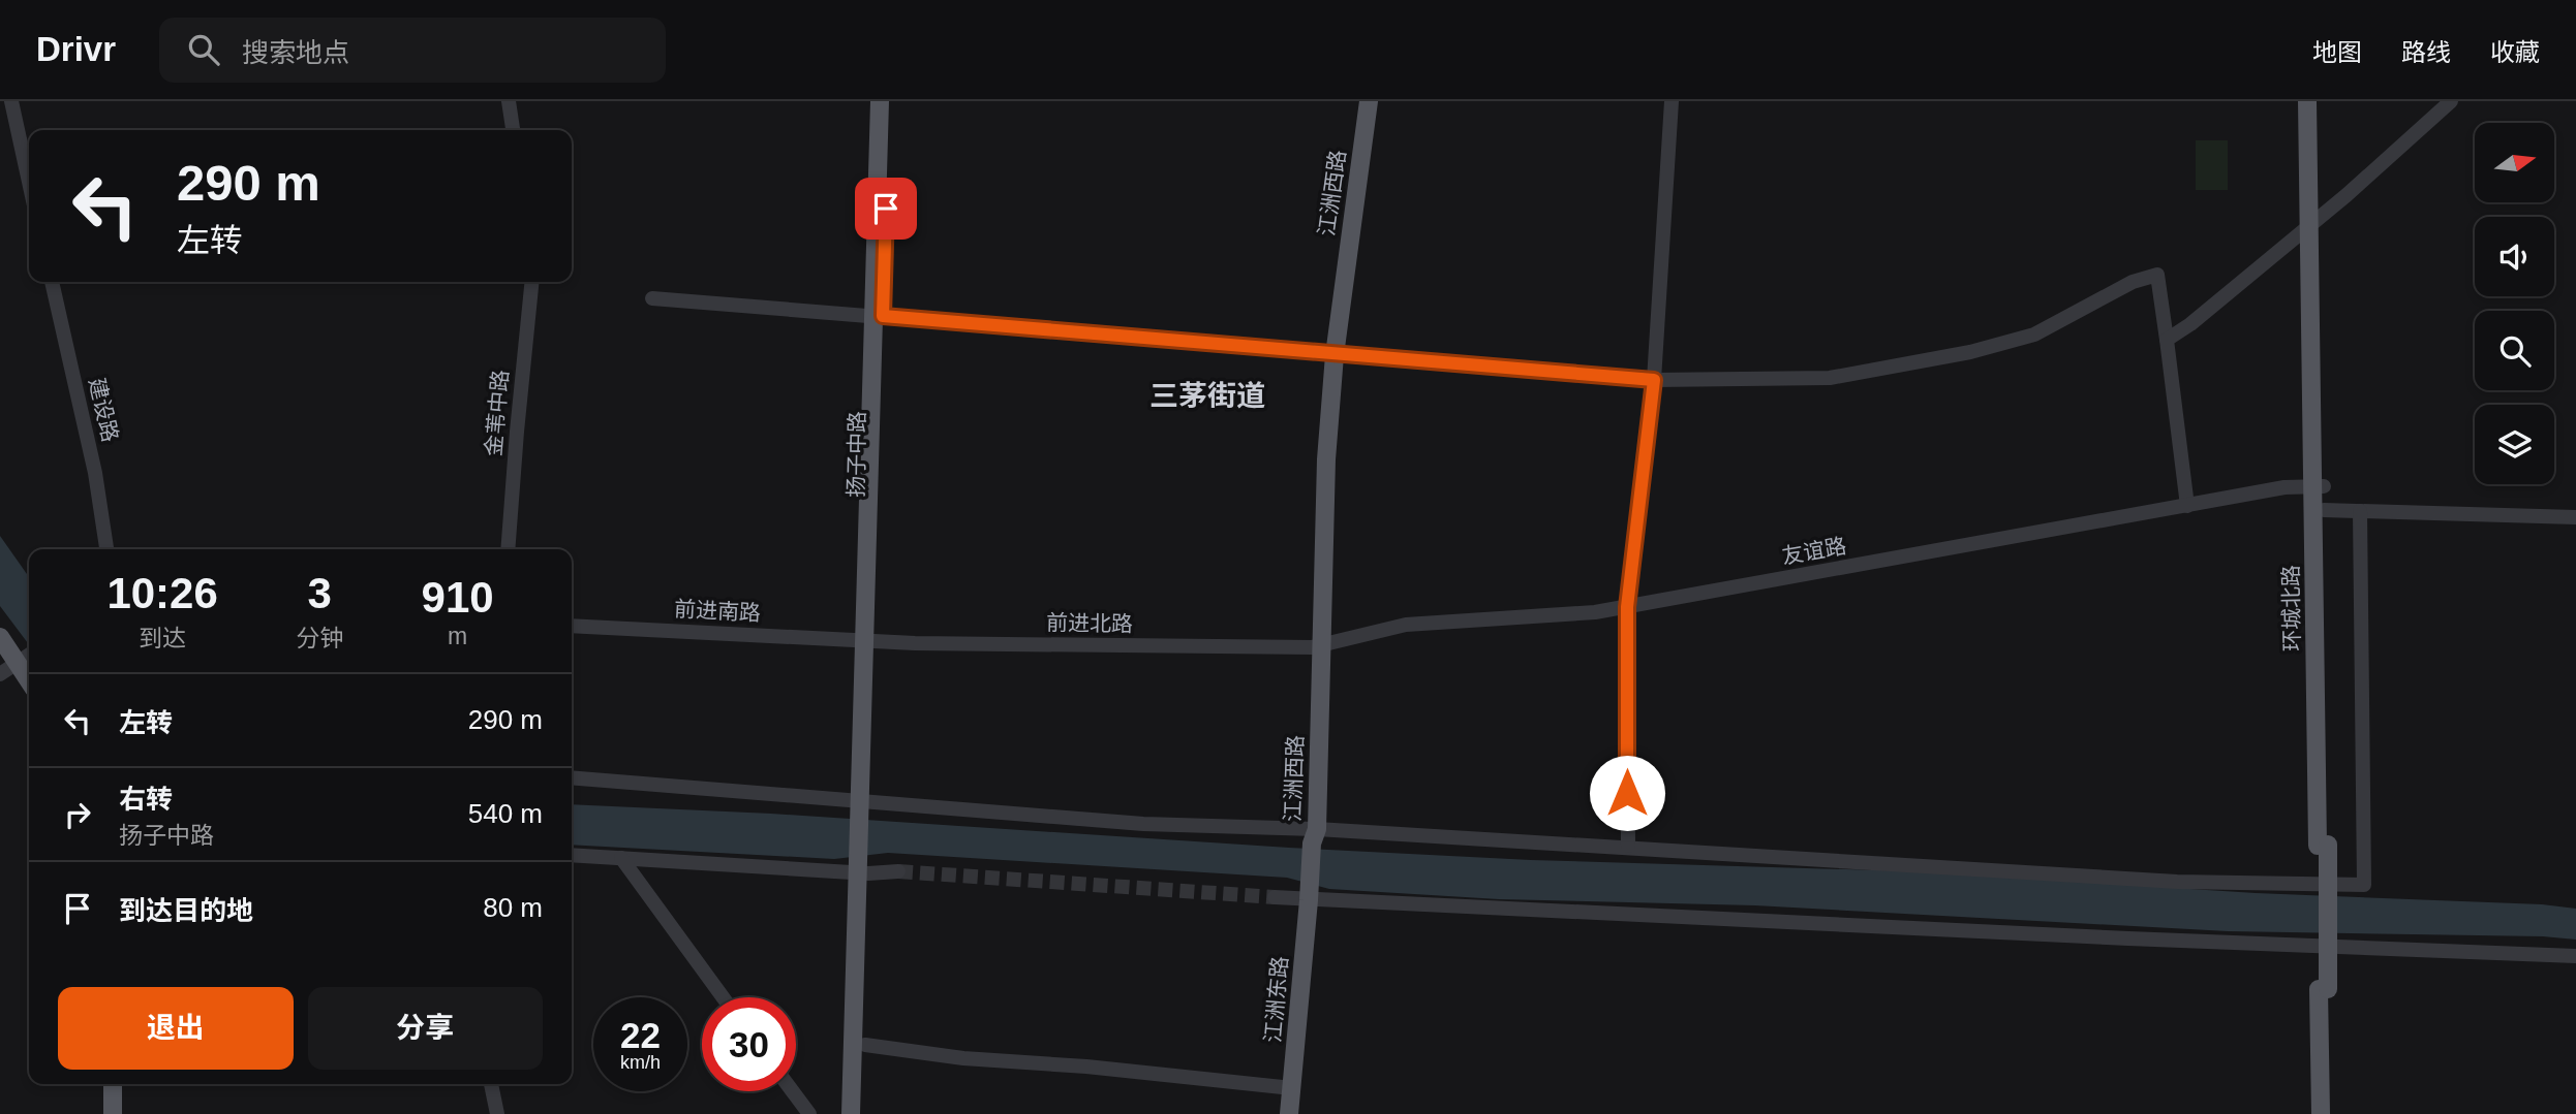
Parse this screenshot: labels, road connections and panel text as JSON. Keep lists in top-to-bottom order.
{
  "streets": {
    "main road": [
      "江洲西路",
      "扬子中路",
      "环城北路",
      "江洲东路"
    ],
    "street": [
      "建设路",
      "金苇中路",
      "友谊路",
      "前进南路",
      "前进北路"
    ]
  },
  "crossings": [
    ["江洲西路", "友谊路"],
    ["江洲西路", "前进北路"],
    ["江洲西路", "江洲东路"],
    ["扬子中路", "前进南路"],
    ["扬子中路", "前进北路"],
    ["友谊路", "环城北路"],
    ["友谊路", "前进北路"],
    ["前进南路", "前进北路"]
  ],
  "districts": ["三茅街道"],
  "north": "right",
  "page": {
    "header": "Drivr",
    "search": "搜索地点",
    "nav": ["地图", "路线", "收藏"],
    "turn": ["290 m", "左转"],
    "eta": [
      "10:26",
      "到达",
      "3",
      "分钟",
      "910",
      "m"
    ],
    "list": [
      {
        "name": "左转",
        "value": "290 m"
      },
      {
        "name": "右转",
        "note": "扬子中路",
        "value": "540 m"
      },
      {
        "name": "到达目的地",
        "value": "80 m"
      }
    ],
    "buttons": ["退出", "分享"],
    "speed": "22 km/h",
    "limit": "30"
  }
}
